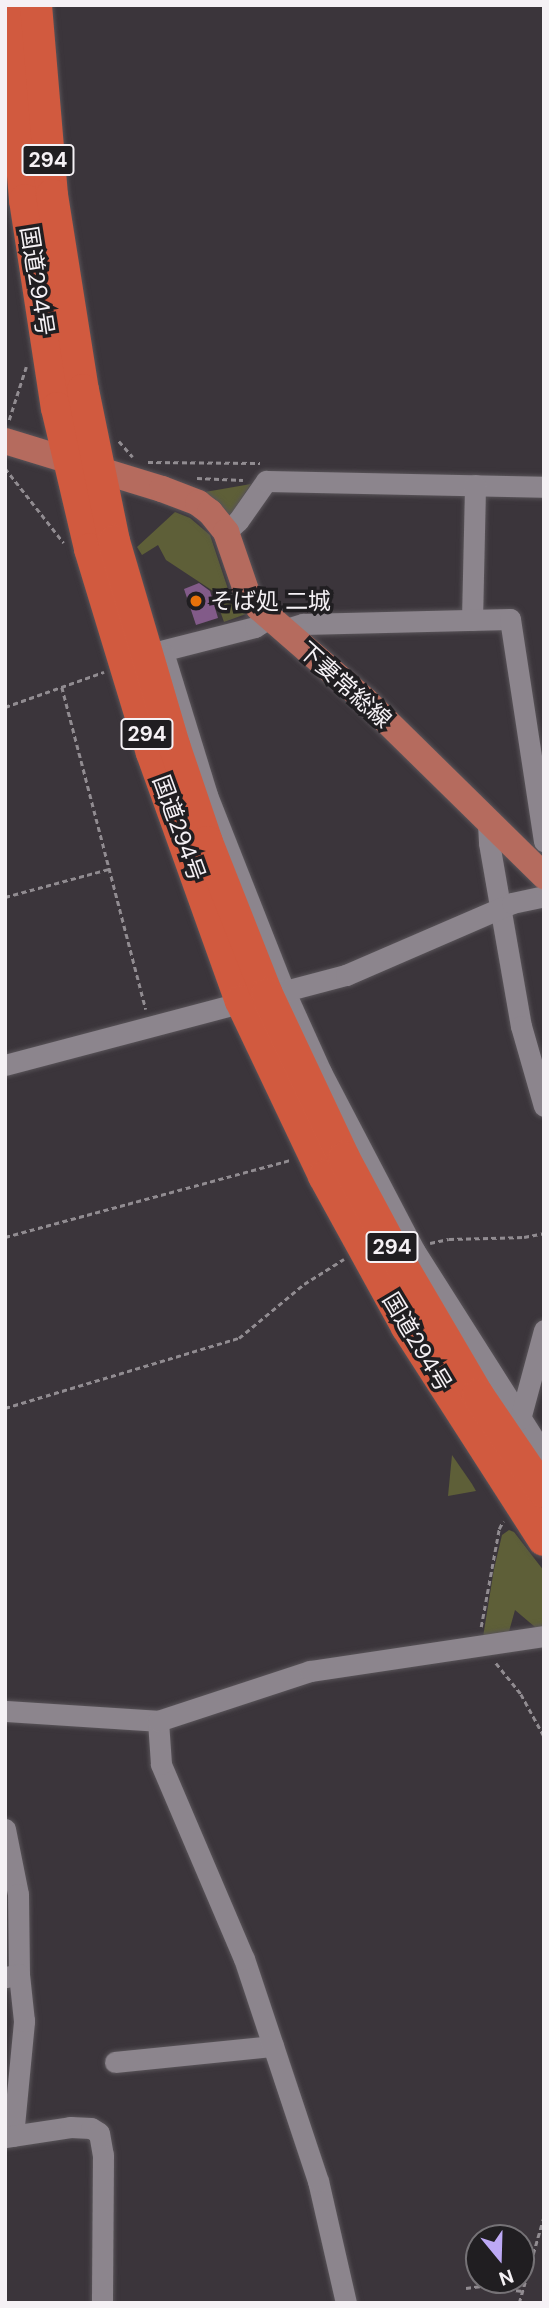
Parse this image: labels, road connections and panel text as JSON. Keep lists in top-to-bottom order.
{
  "streets": {
    "highway": ["294", "国道294号"],
    "main road": ["下妻常総線"]
  },
  "crossings": [
    ["国道294号", "下妻常総線"]
  ],
  "places": ["そば処 二城"],
  "north": "bottom"
}
